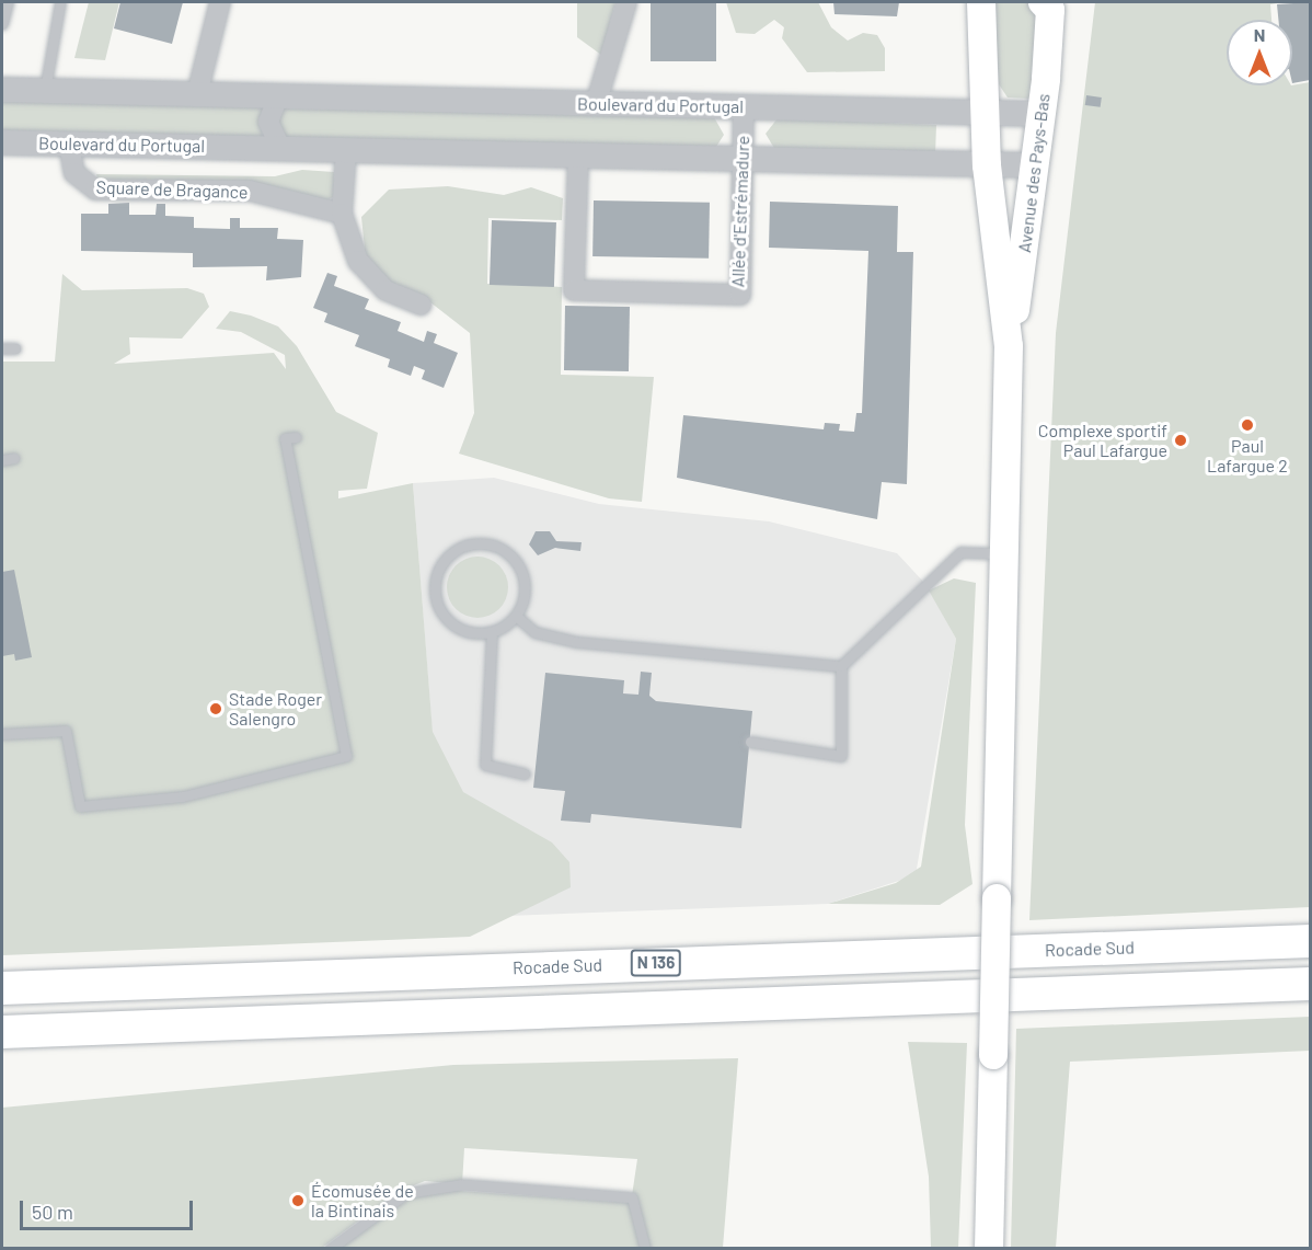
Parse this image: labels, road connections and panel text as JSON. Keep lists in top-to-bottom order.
{
  "streets": {
    "highway": ["Rocade Sud", "N 136"],
    "main road": ["Avenue des Pays-Bas"],
    "street": ["Boulevard du Portugal", "Square de Bragance", "Allée d'Estrémadure"]
  },
  "crossings": [
    ["Boulevard du Portugal", "Avenue des Pays-Bas"],
    ["Boulevard du Portugal", "Square de Bragance"],
    ["Boulevard du Portugal", "Allée d'Estrémadure"]
  ],
  "places": [
    "Paul Lafargue 2",
    "Complexe sportif Paul Lafargue",
    "Stade Roger Salengro",
    "Écomusée de la Bintinais"
  ],
  "scale_bar": "50 m",
  "north": "top"
}
